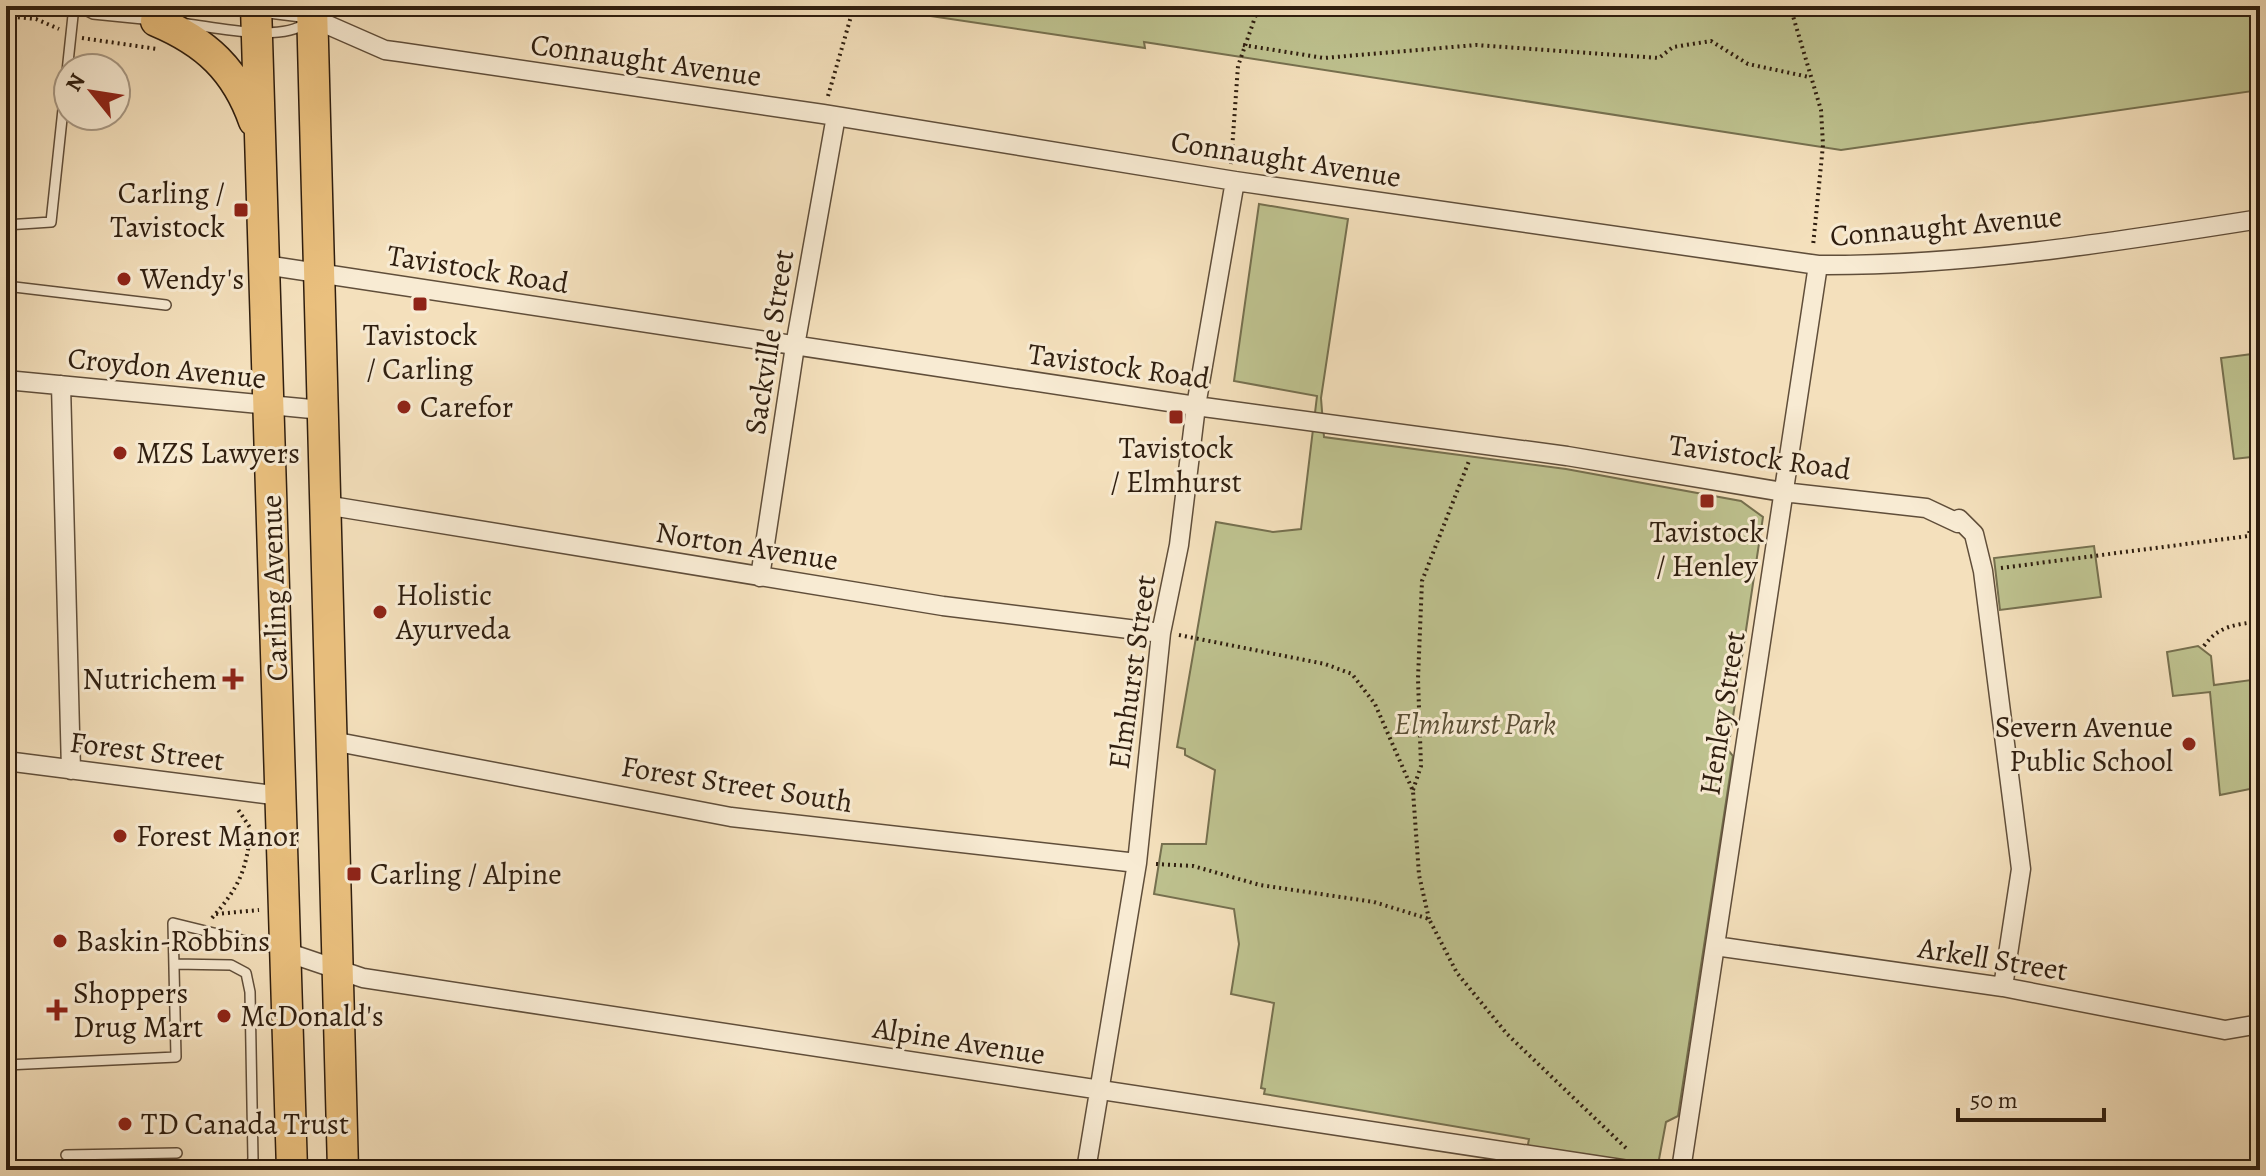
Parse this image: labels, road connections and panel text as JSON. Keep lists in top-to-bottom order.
{
  "streets": {
    "main road": ["Carling Avenue"],
    "street": [
      "Connaught Avenue",
      "Tavistock Road",
      "Sackville Street",
      "Croydon Avenue",
      "Norton Avenue",
      "Elmhurst Street",
      "Henley Street",
      "Forest Street",
      "Forest Street South",
      "Arkell Street",
      "Alpine Avenue"
    ]
  },
  "crossings": [
    ["Connaught Avenue", "Sackville Street"],
    ["Connaught Avenue", "Carling Avenue"],
    ["Connaught Avenue", "Elmhurst Street"],
    ["Connaught Avenue", "Henley Street"],
    ["Tavistock Road", "Sackville Street"],
    ["Tavistock Road", "Carling Avenue"],
    ["Tavistock Road", "Elmhurst Street"],
    ["Tavistock Road", "Henley Street"],
    ["Sackville Street", "Norton Avenue"],
    ["Croydon Avenue", "Carling Avenue"],
    ["Norton Avenue", "Carling Avenue"],
    ["Norton Avenue", "Elmhurst Street"],
    ["Carling Avenue", "Forest Street"],
    ["Carling Avenue", "Forest Street South"],
    ["Carling Avenue", "Alpine Avenue"],
    ["Elmhurst Street", "Forest Street South"],
    ["Elmhurst Street", "Alpine Avenue"],
    ["Henley Street", "Arkell Street"]
  ],
  "parks": ["Elmhurst Park"],
  "places": {
    "transit": [
      "Carling / Tavistock",
      "Tavistock / Carling",
      "Tavistock / Elmhurst",
      "Tavistock / Henley",
      "Carling / Alpine"
    ],
    "other": [
      "Wendy's",
      "Carefor",
      "MZS Lawyers",
      "Holistic Ayurveda",
      "Severn Avenue Public School",
      "Forest Manor",
      "Baskin-Robbins",
      "McDonald's",
      "TD Canada Trust"
    ],
    "health": ["Nutrichem", "Shoppers Drug Mart"]
  },
  "scale_bar": "50 m",
  "north": "top left"
}
